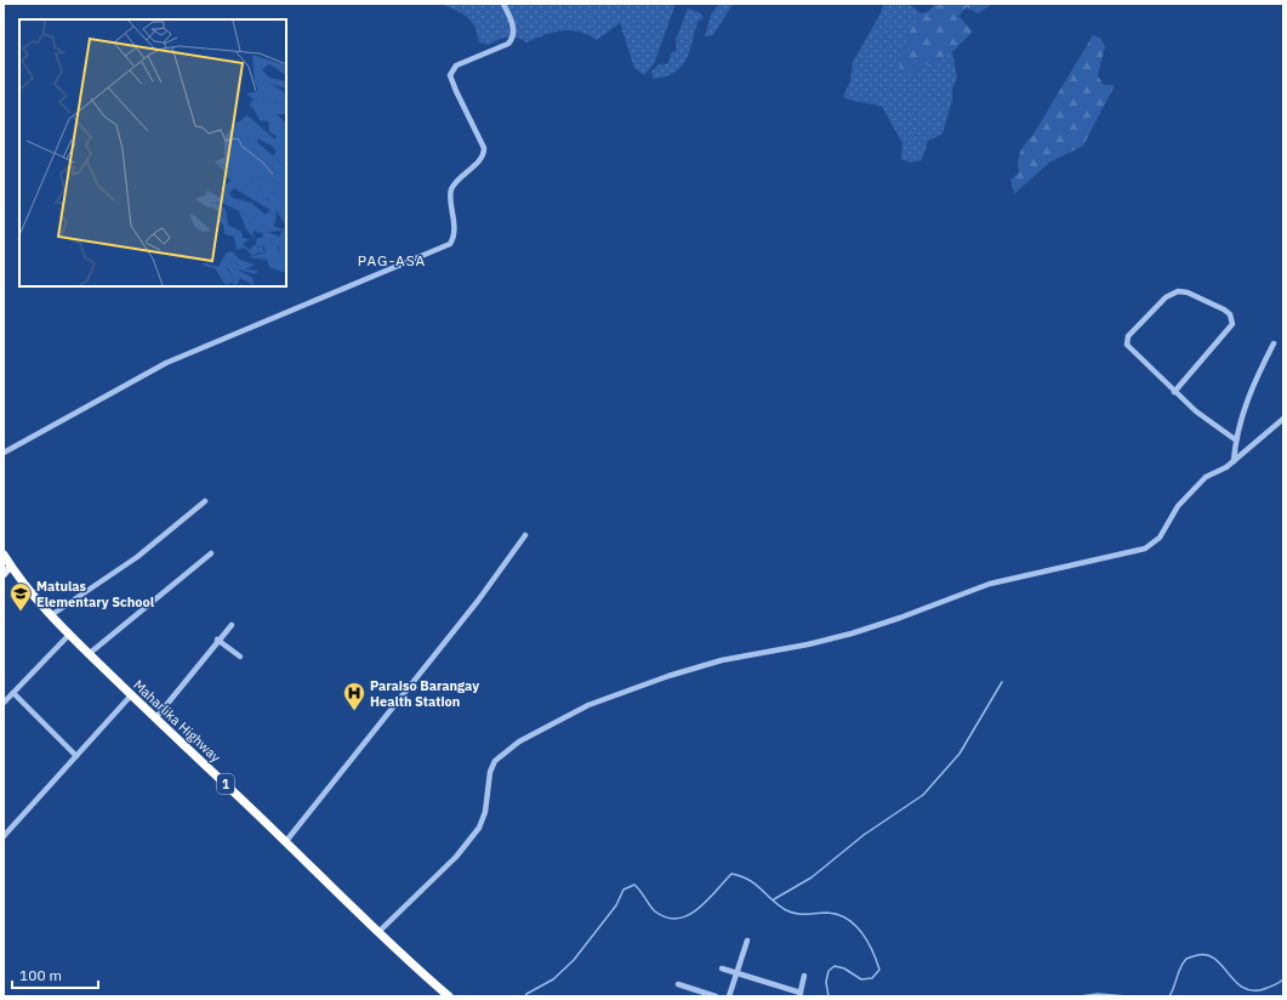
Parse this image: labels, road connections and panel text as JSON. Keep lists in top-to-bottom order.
{
  "streets": {
    "highway": ["Maharlika Highway", "1"]
  },
  "districts": ["PAG-ASA"],
  "places": {
    "school or university": ["Matulas Elementary School"],
    "hospital": ["Paraiso Barangay Health Station"]
  },
  "scale_bar": "100 m"
}
